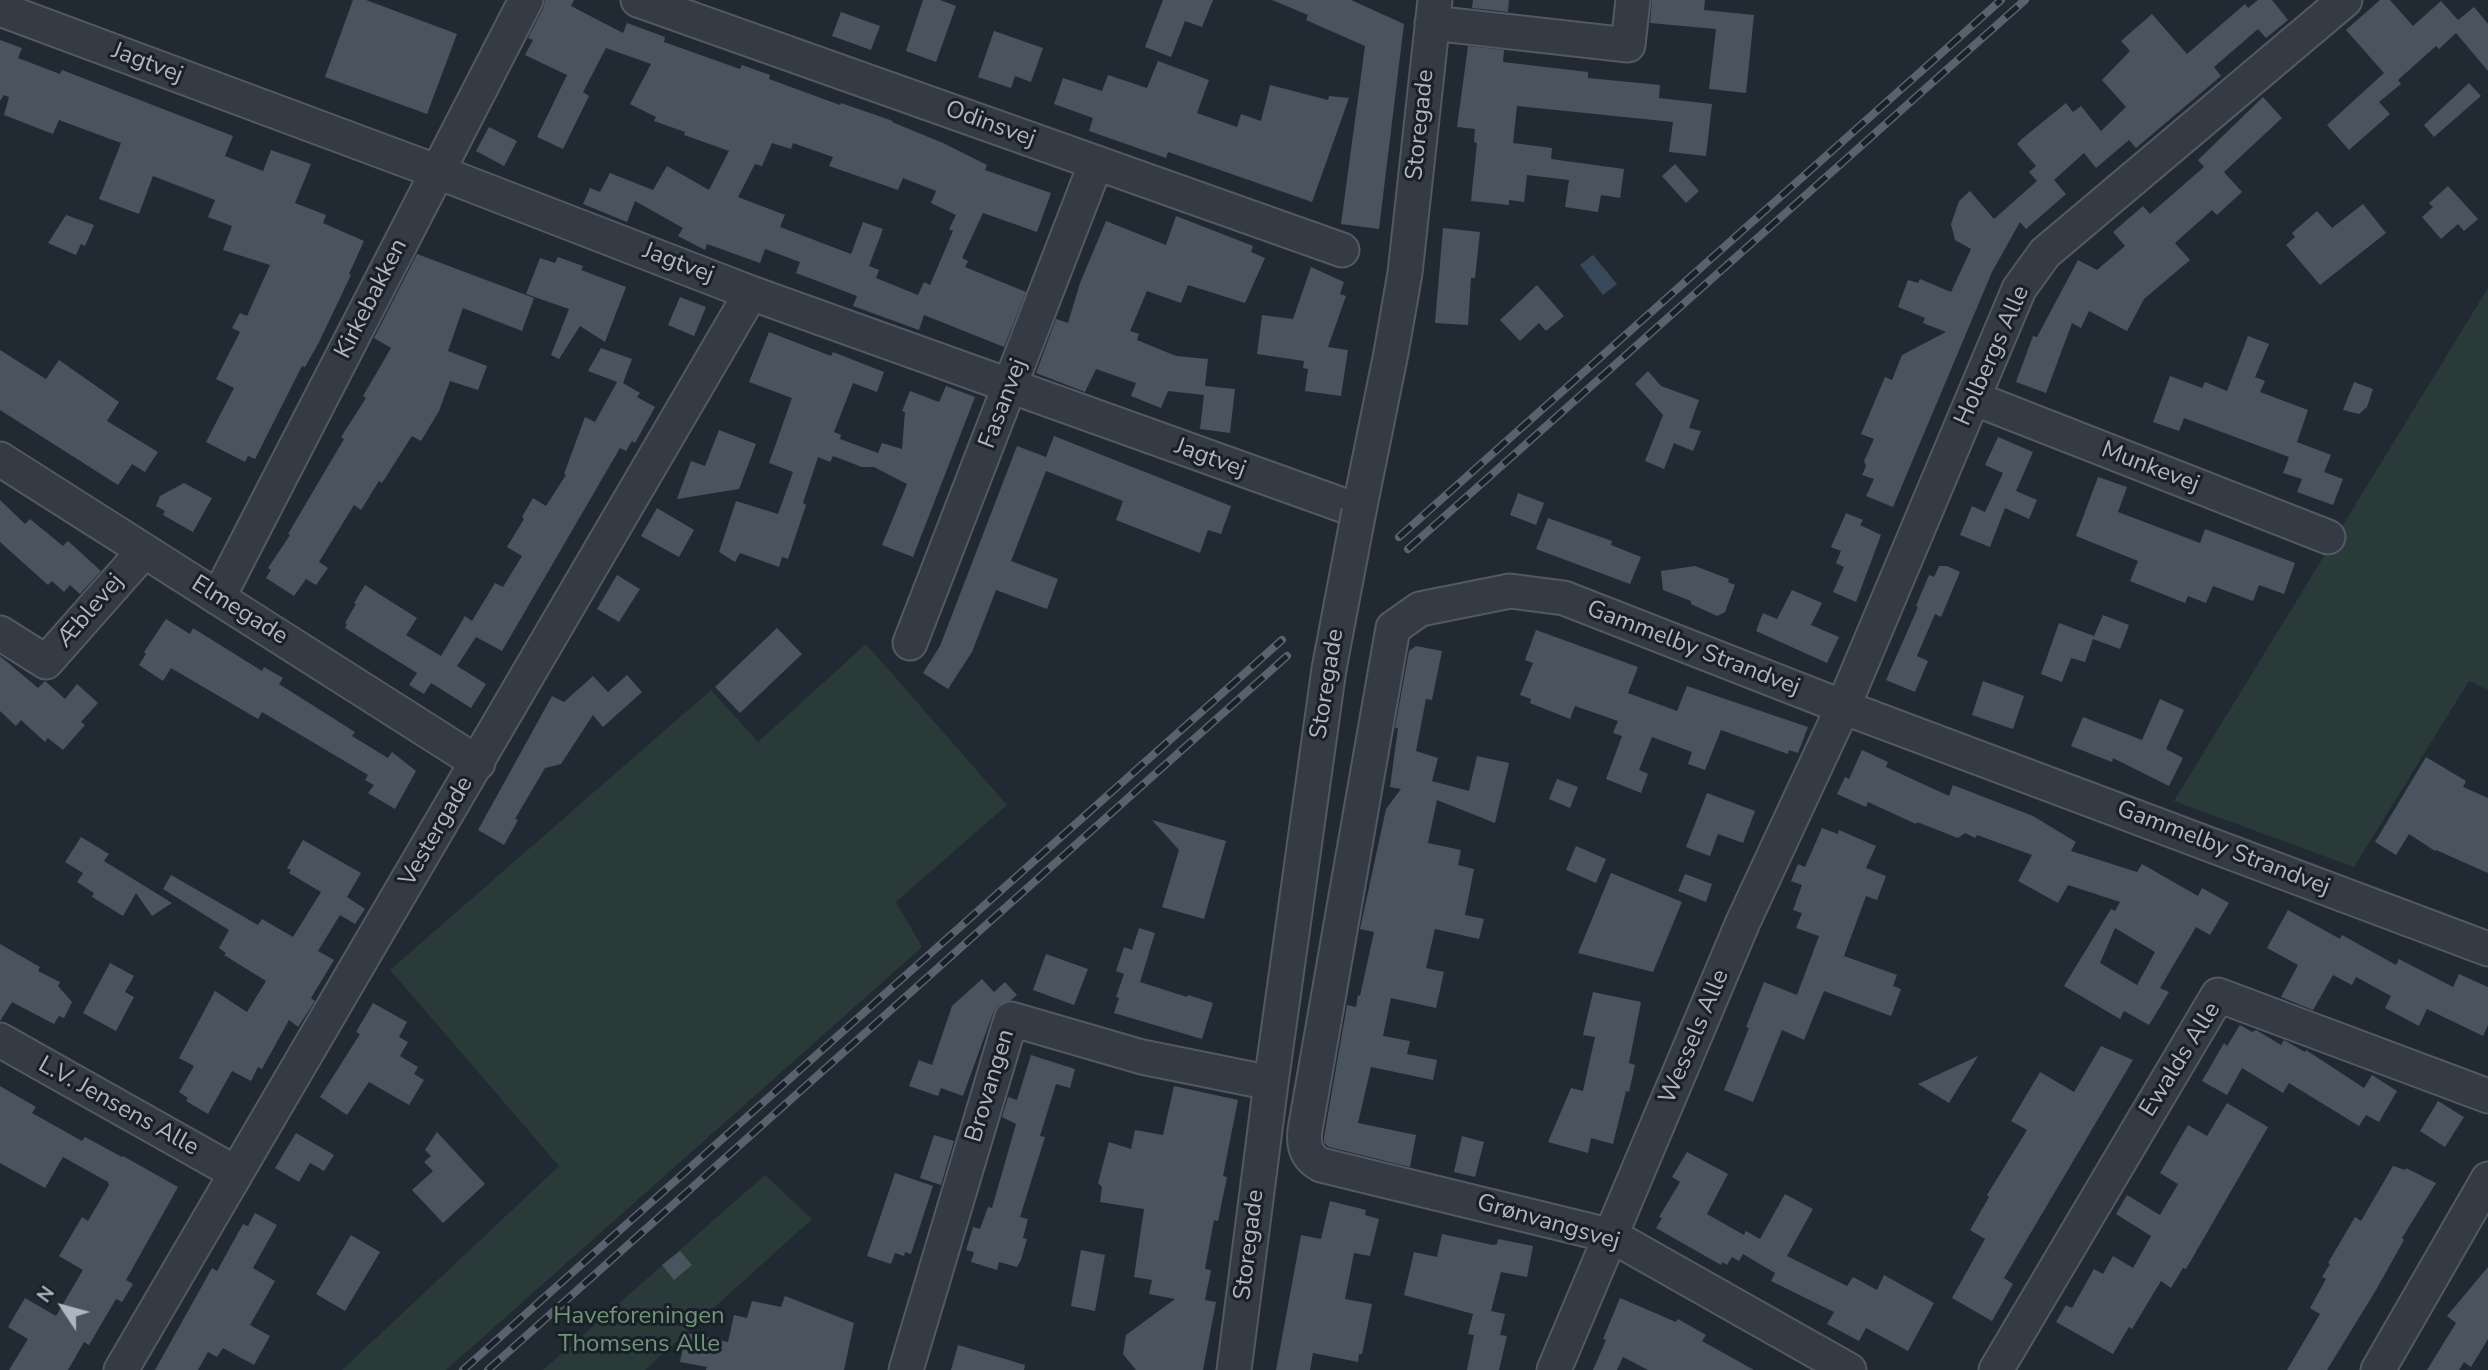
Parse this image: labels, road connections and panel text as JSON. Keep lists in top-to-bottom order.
{
  "streets": {
    "street": [
      "Jagtvej",
      "Odinsvej",
      "Storegade",
      "Kirkebakken",
      "Holbergs Alle",
      "Fasanvej",
      "Munkevej",
      "Æblevej",
      "Elmegade",
      "Gammelby Strandvej",
      "Vestergade",
      "Wessels Alle",
      "Ewalds Alle",
      "Brovangen",
      "L.V. Jensens Alle",
      "Grønvangsvej"
    ]
  },
  "crossings": [
    ["Jagtvej", "Storegade"],
    ["Jagtvej", "Kirkebakken"],
    ["Jagtvej", "Fasanvej"],
    ["Jagtvej", "Vestergade"],
    ["Odinsvej", "Fasanvej"],
    ["Storegade", "Brovangen"],
    ["Kirkebakken", "Elmegade"],
    ["Holbergs Alle", "Munkevej"],
    ["Holbergs Alle", "Gammelby Strandvej"],
    ["Holbergs Alle", "Wessels Alle"],
    ["Æblevej", "Elmegade"],
    ["Elmegade", "Vestergade"],
    ["Gammelby Strandvej", "Wessels Alle"],
    ["Gammelby Strandvej", "Grønvangsvej"],
    ["Vestergade", "L.V. Jensens Alle"],
    ["Wessels Alle", "Grønvangsvej"]
  ],
  "parks": ["Haveforeningen Thomsens Alle"],
  "north": "top left"
}
